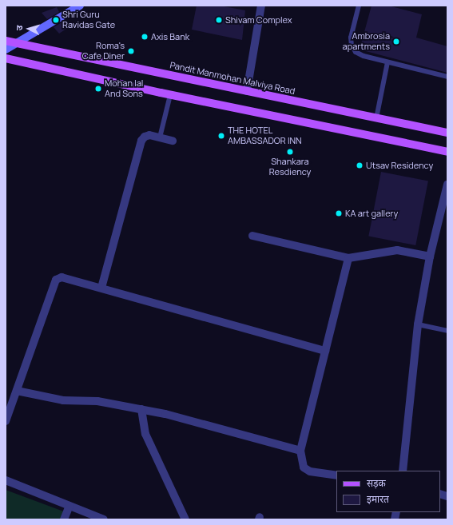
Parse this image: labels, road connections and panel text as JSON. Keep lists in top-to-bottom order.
{
  "streets": {
    "main road": ["Pandit Manmohan Malviya Road"]
  },
  "places": [
    "Shri Guru Ravidas Gate",
    "Shivam Complex",
    "Axis Bank",
    "Ambrosia apartments",
    "Roma's Cafe Diner",
    "Mohan lal And Sons",
    "THE HOTEL AMBASSADOR INN",
    "Shankara Resdiency",
    "Utsav Residency",
    "KA art gallery"
  ],
  "legend": ["सड़क", "इमारत"],
  "north": "left"
}
